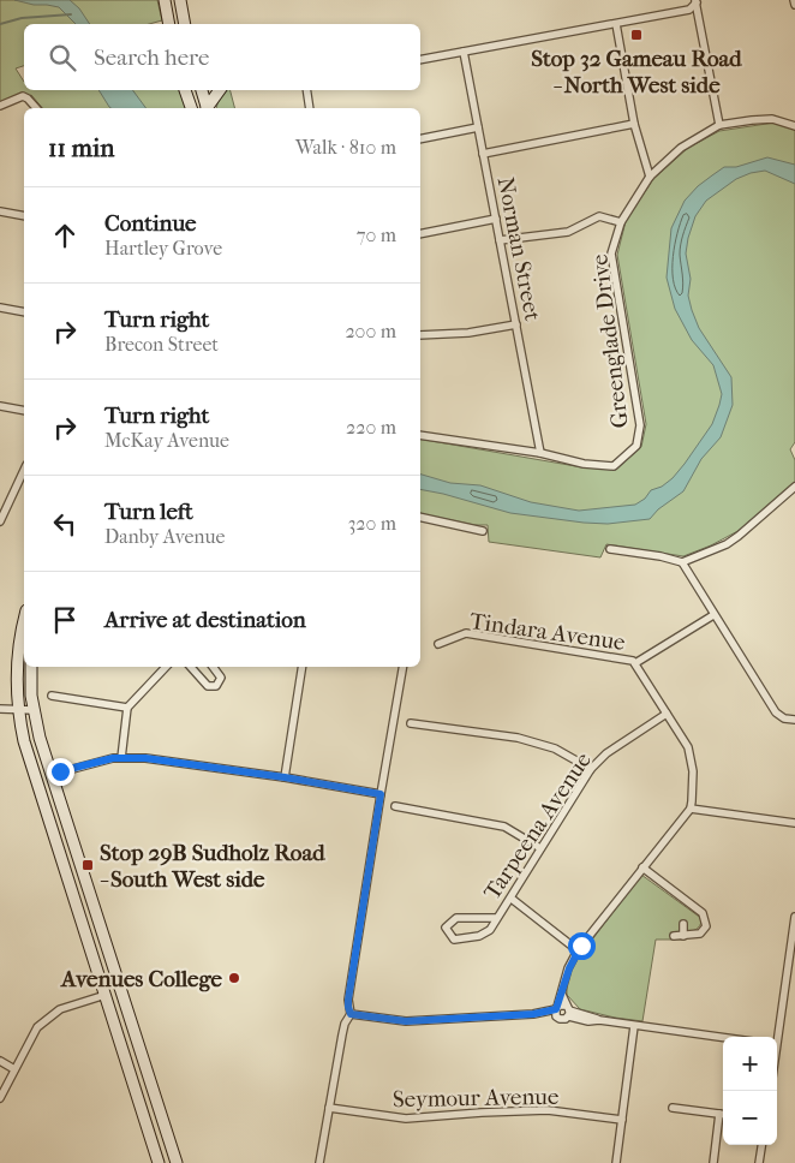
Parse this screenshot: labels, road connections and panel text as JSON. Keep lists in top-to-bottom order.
{
  "streets": {
    "street": [
      "Norman Street",
      "Greenglade Drive",
      "Tindara Avenue",
      "Tarpeena Avenue",
      "Seymour Avenue"
    ]
  },
  "crossings": [
    ["Norman Street", "Greenglade Drive"],
    ["Tindara Avenue", "Tarpeena Avenue"]
  ],
  "places": {
    "transit": ["Stop 32 Gameau Road - North West side", "Stop 29B Sudholz Road - South West side"],
    "other": ["Avenues College"]
  },
  "page": {
    "search": "Search here",
    "heading": ["11 min", "Walk · 810 m"],
    "list": [
      ["Continue", "Hartley Grove", "70 m"],
      ["Turn right", "Brecon Street", "200 m"],
      ["Turn right", "McKay Avenue", "220 m"],
      ["Turn left", "Danby Avenue", "320 m"],
      "Arrive at destination"
    ],
    "map_buttons": ["+", "−"]
  }
}
